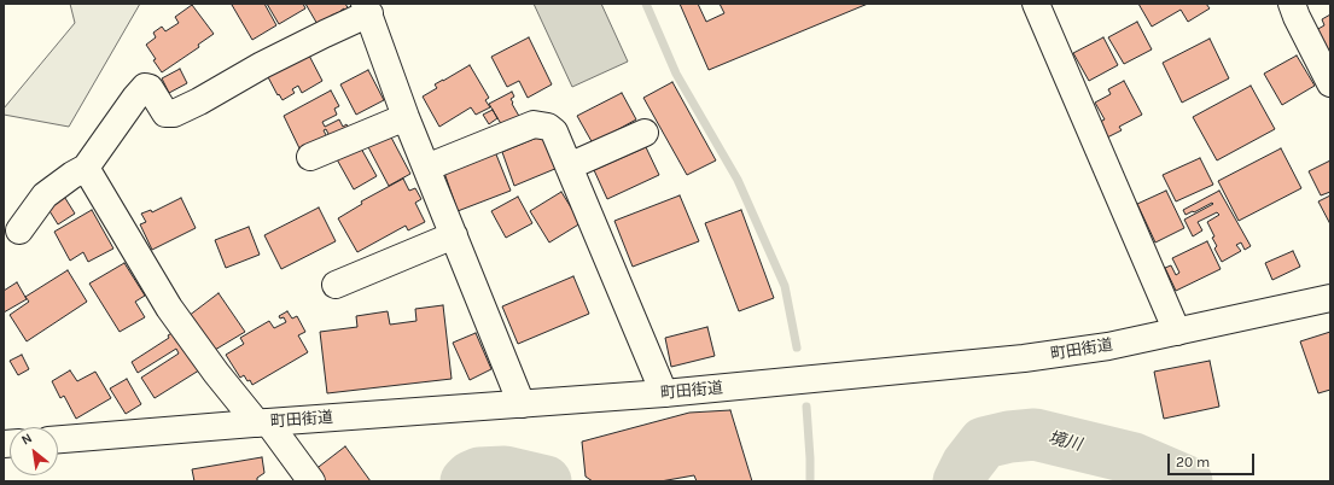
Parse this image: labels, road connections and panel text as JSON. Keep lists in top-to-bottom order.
{
  "streets": {
    "main road": ["町田街道"]
  },
  "water": ["境川"],
  "scale_bar": "20 m",
  "north": "top left"
}
